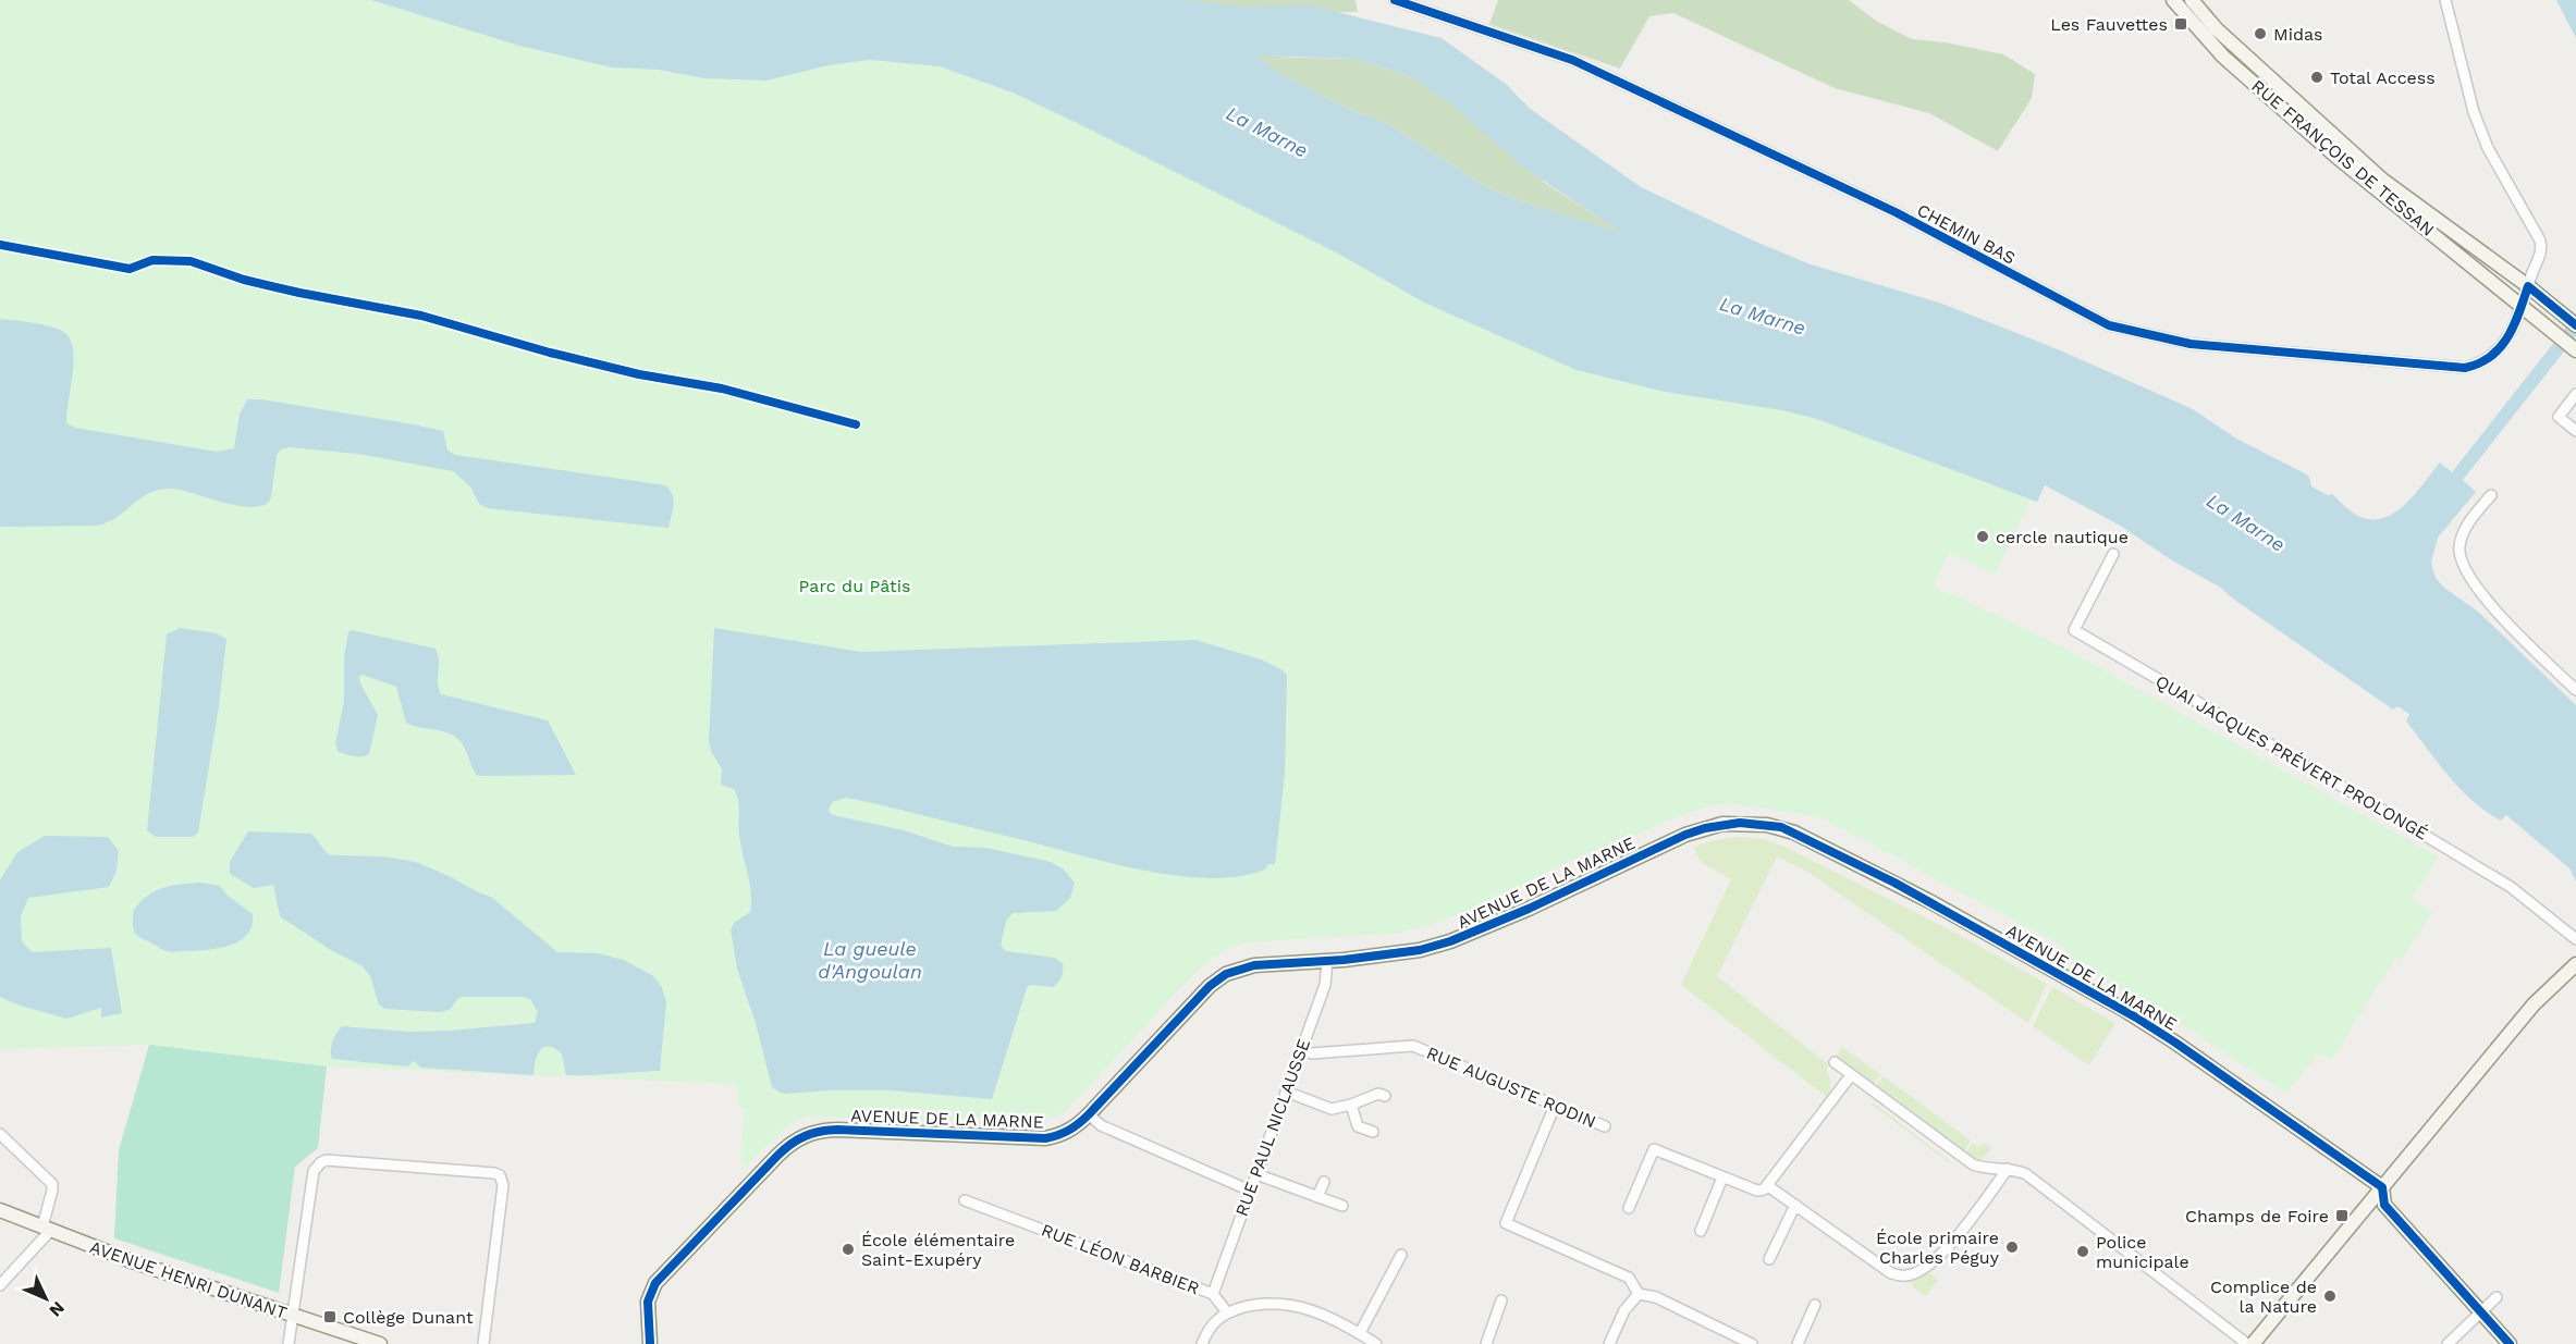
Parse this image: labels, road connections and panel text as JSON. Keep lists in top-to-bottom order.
{
  "streets": {
    "street": [
      "RUE FRANÇOIS DE TESSAN",
      "CHEMIN BAS",
      "QUAI JACQUES PRÉVERT PROLONGÉ",
      "AVENUE DE LA MARNE",
      "RUE AUGUSTE RODIN",
      "RUE PAUL NICLAUSSE",
      "RUE LÉON BARBIER",
      "AVENUE HENRI DUNANT"
    ]
  },
  "crossings": [
    ["RUE FRANÇOIS DE TESSAN", "CHEMIN BAS"],
    ["AVENUE DE LA MARNE", "RUE PAUL NICLAUSSE"],
    ["RUE AUGUSTE RODIN", "RUE PAUL NICLAUSSE"],
    ["RUE PAUL NICLAUSSE", "RUE LÉON BARBIER"]
  ],
  "water": ["La Marne", "La gueule d'Angoulan"],
  "parks": ["Parc du Pâtis"],
  "places": {
    "transit": ["Les Fauvettes", "Champs de Foire", "Collège Dunant"],
    "other": [
      "Midas",
      "Total Access",
      "cercle nautique",
      "École primaire Charles Péguy",
      "École élémentaire Saint-Exupéry",
      "Police municipale",
      "Complice de la Nature"
    ]
  },
  "north": "bottom right"
}
